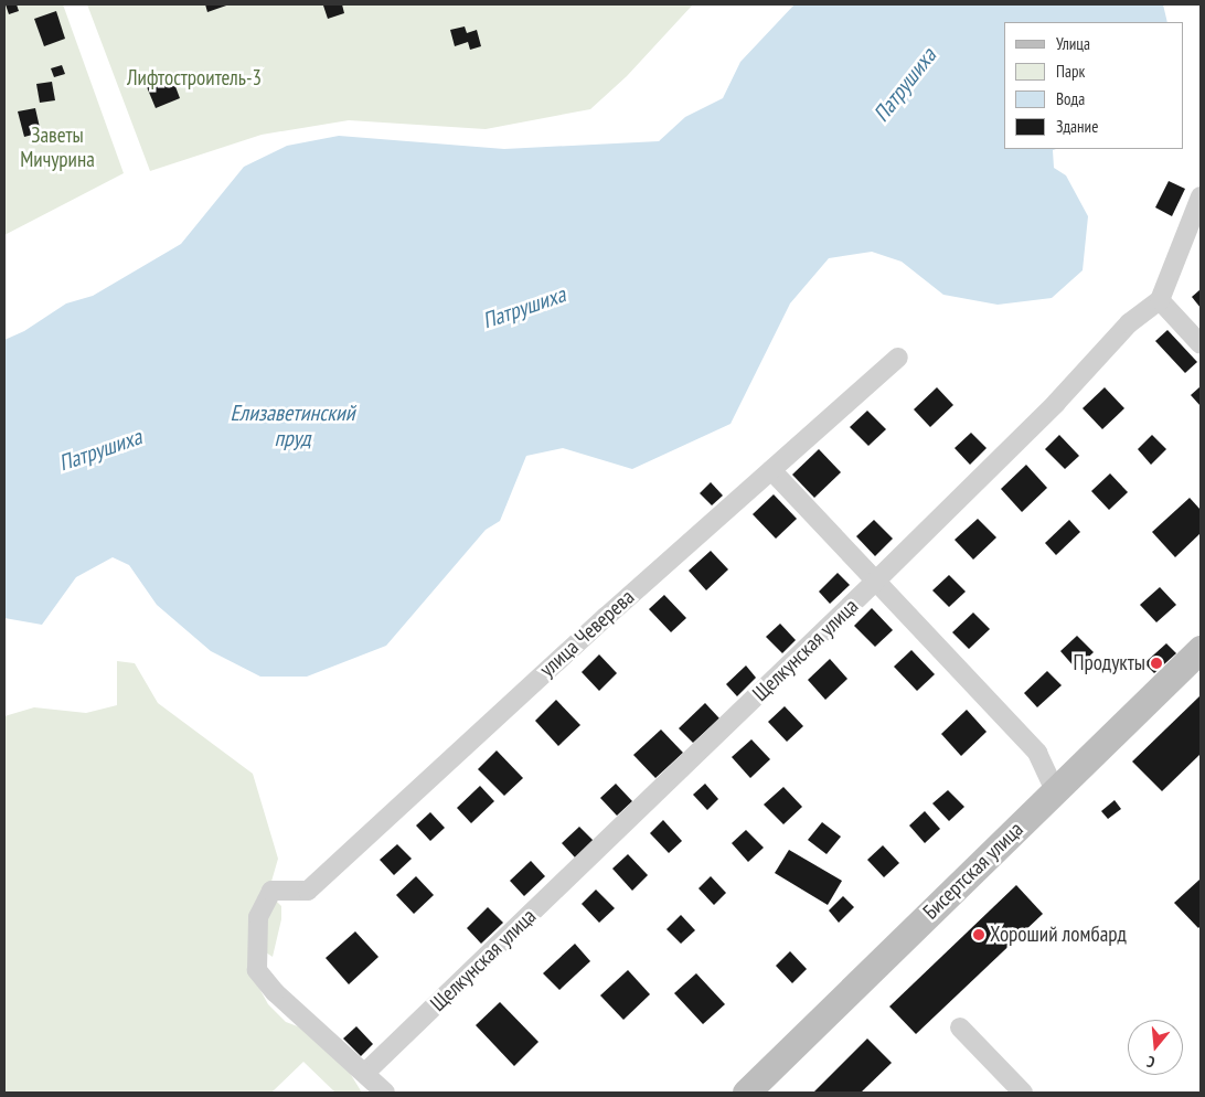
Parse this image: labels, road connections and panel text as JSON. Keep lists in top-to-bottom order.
{
  "streets": {
    "main road": ["Бисертская улица"],
    "street": ["улица Чеверева", "Щелкунская улица"]
  },
  "crossings": [
    ["улица Чеверева", "Щелкунская улица"]
  ],
  "water": ["Патрушиха", "Елизаветинский пруд"],
  "parks": ["Лифтостроитель-3", "Заветы Мичурина"],
  "places": ["Продукты", "Хороший ломбард"],
  "legend": [
    "Улица",
    "Парк",
    "Вода",
    "Здание"
  ],
  "north": "bottom"
}
